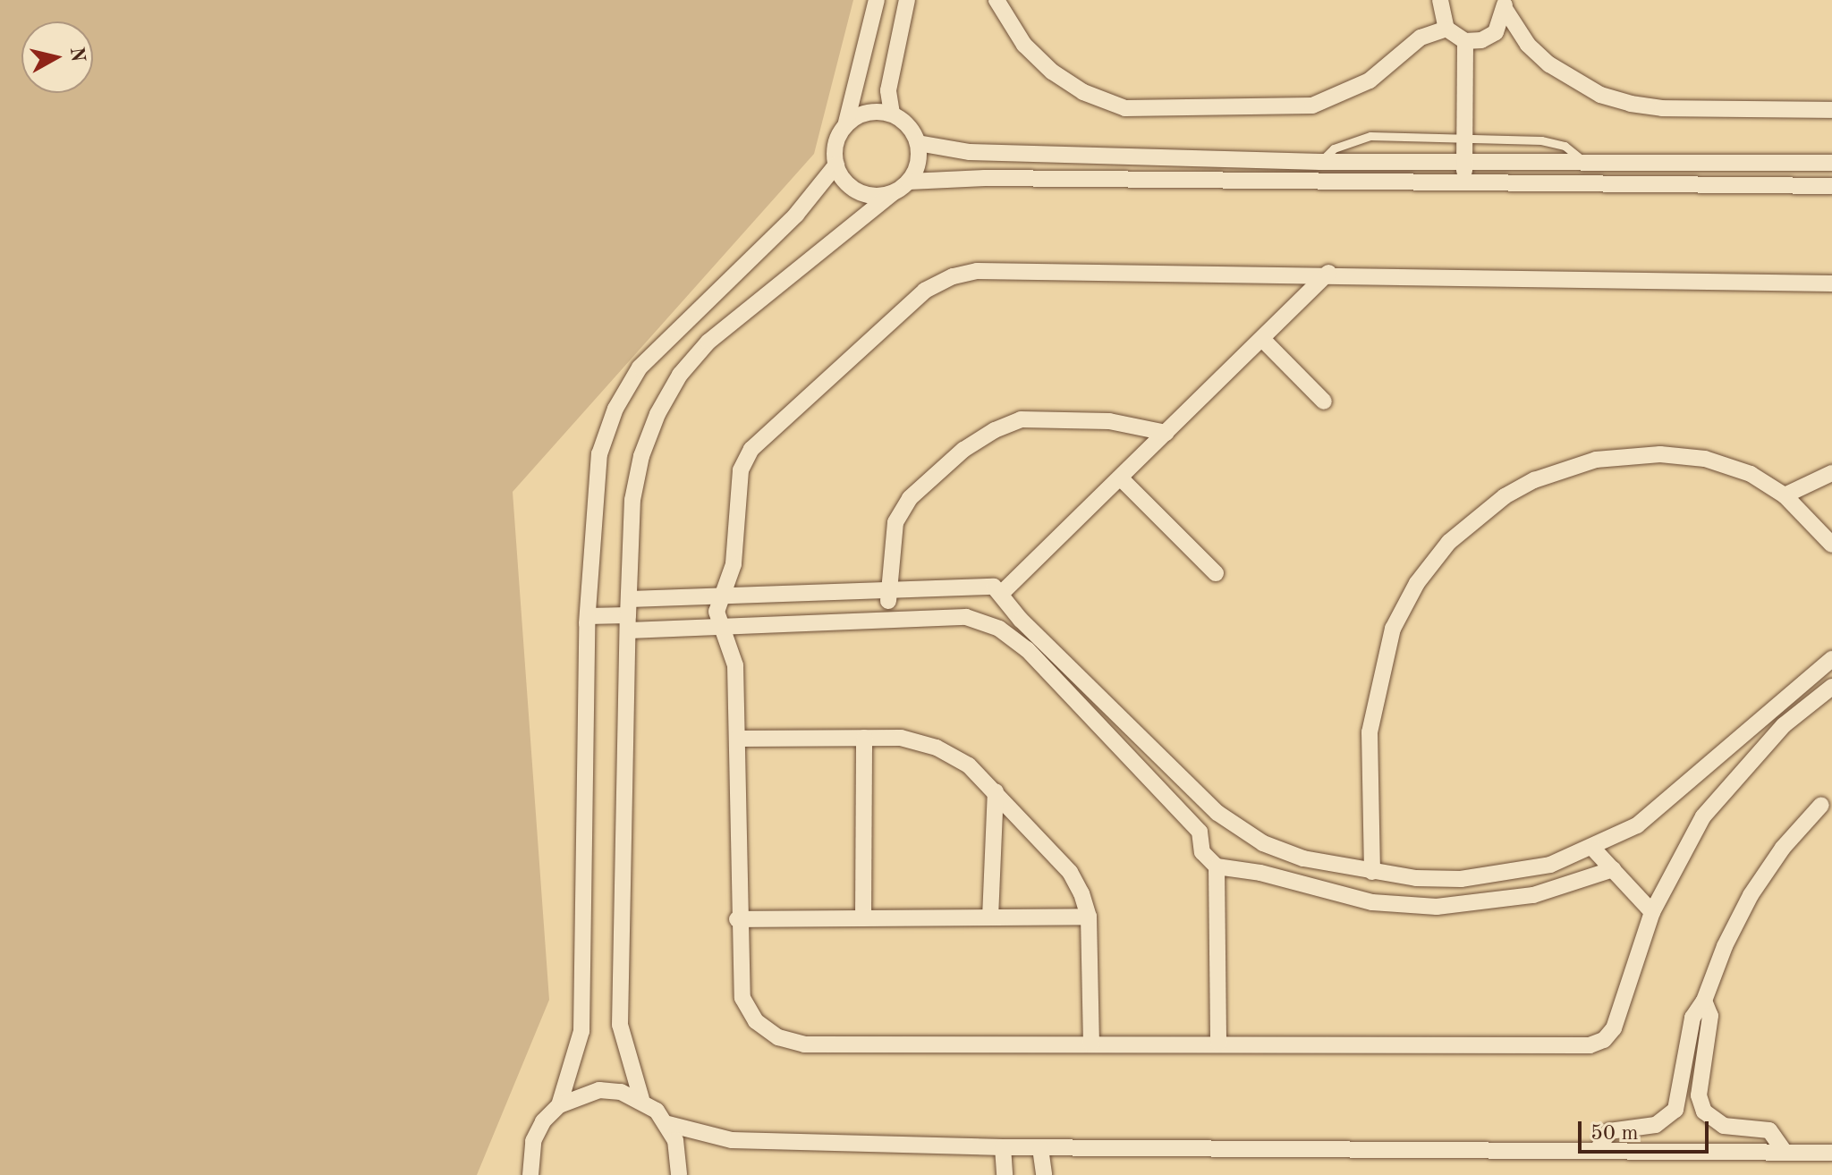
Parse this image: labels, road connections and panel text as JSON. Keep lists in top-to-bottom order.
{
  "scale_bar": "50 m",
  "north": "right"
}
